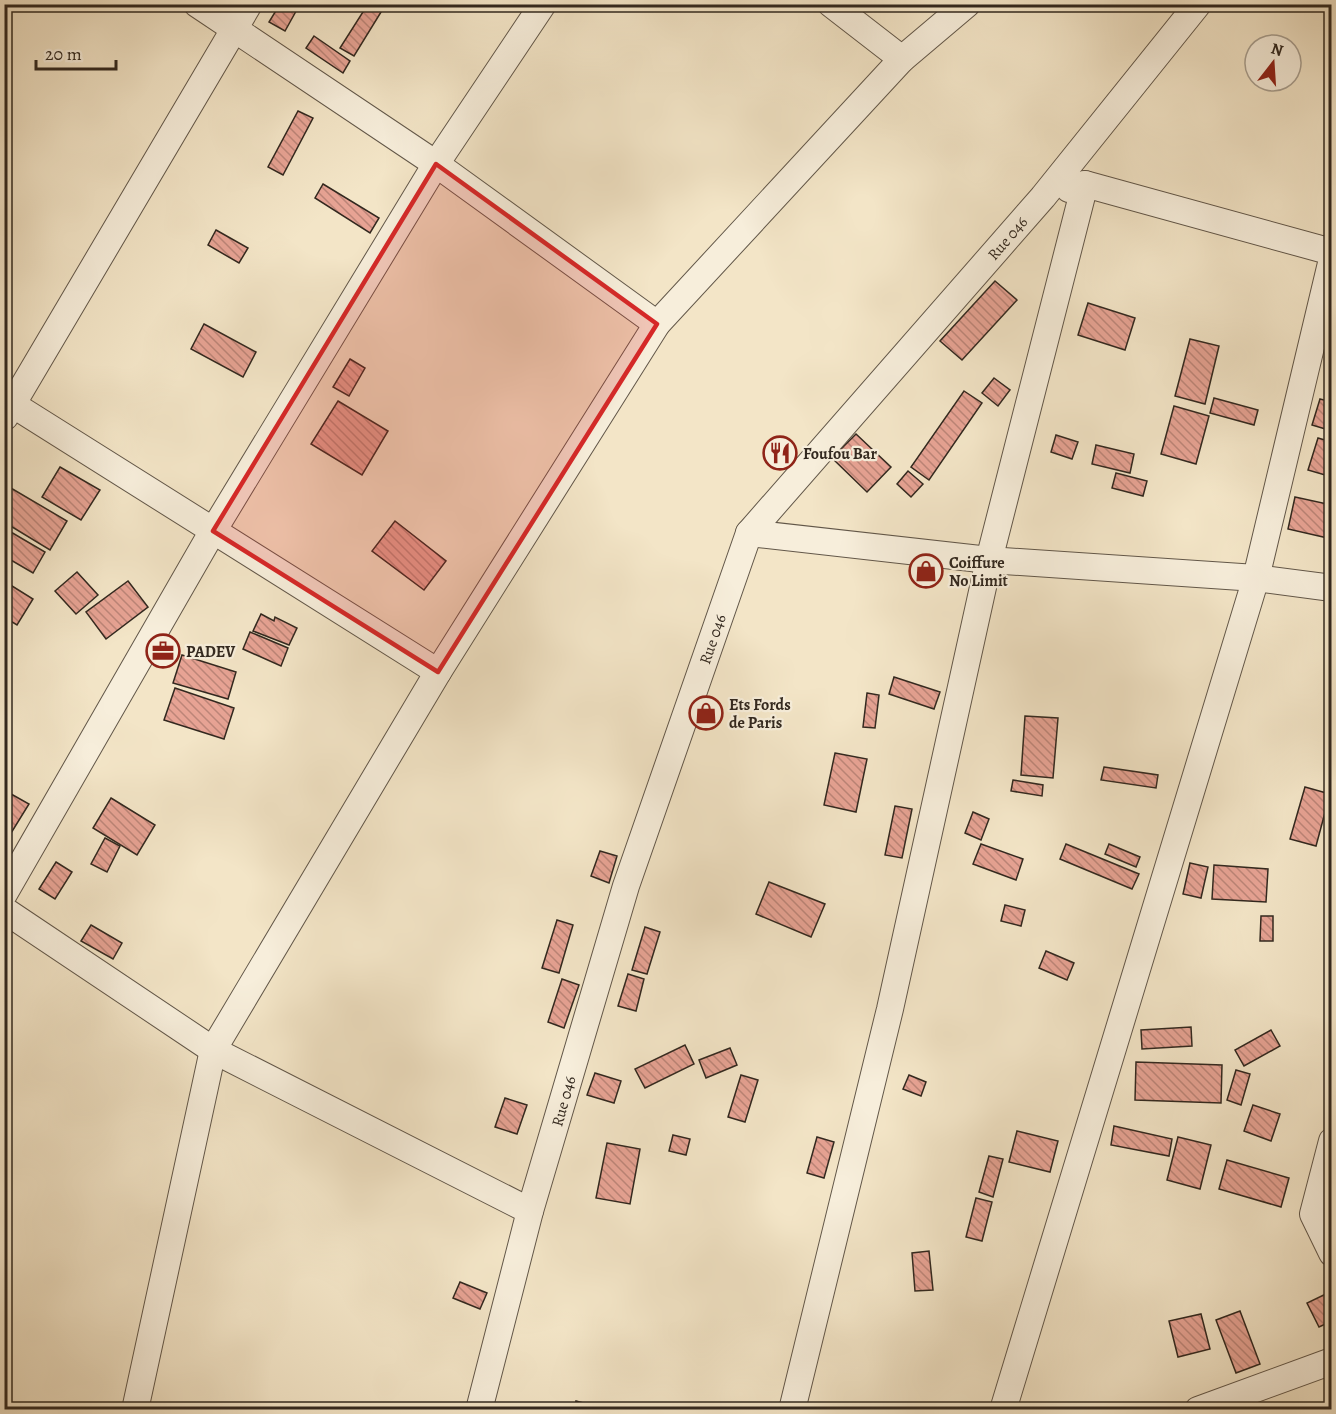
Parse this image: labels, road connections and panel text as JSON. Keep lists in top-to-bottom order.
{
  "streets": {
    "street": ["Rue 046"]
  },
  "places": {
    "restaurant": ["Foufou Bar"],
    "shop": ["Coiffure No Limit", "Ets Fords de Paris"],
    "office": ["PADEV"]
  },
  "scale_bar": "20 m",
  "north": "top"
}
